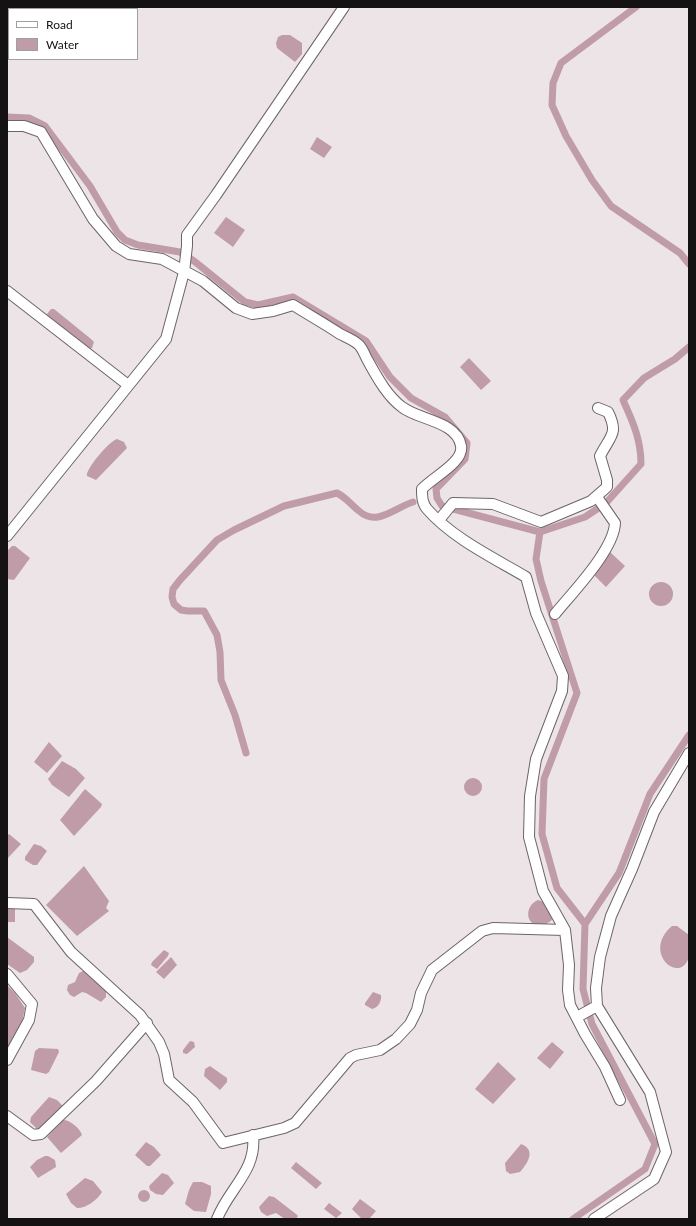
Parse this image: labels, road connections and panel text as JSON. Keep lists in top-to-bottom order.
{
  "legend": ["Road", "Water"]
}
